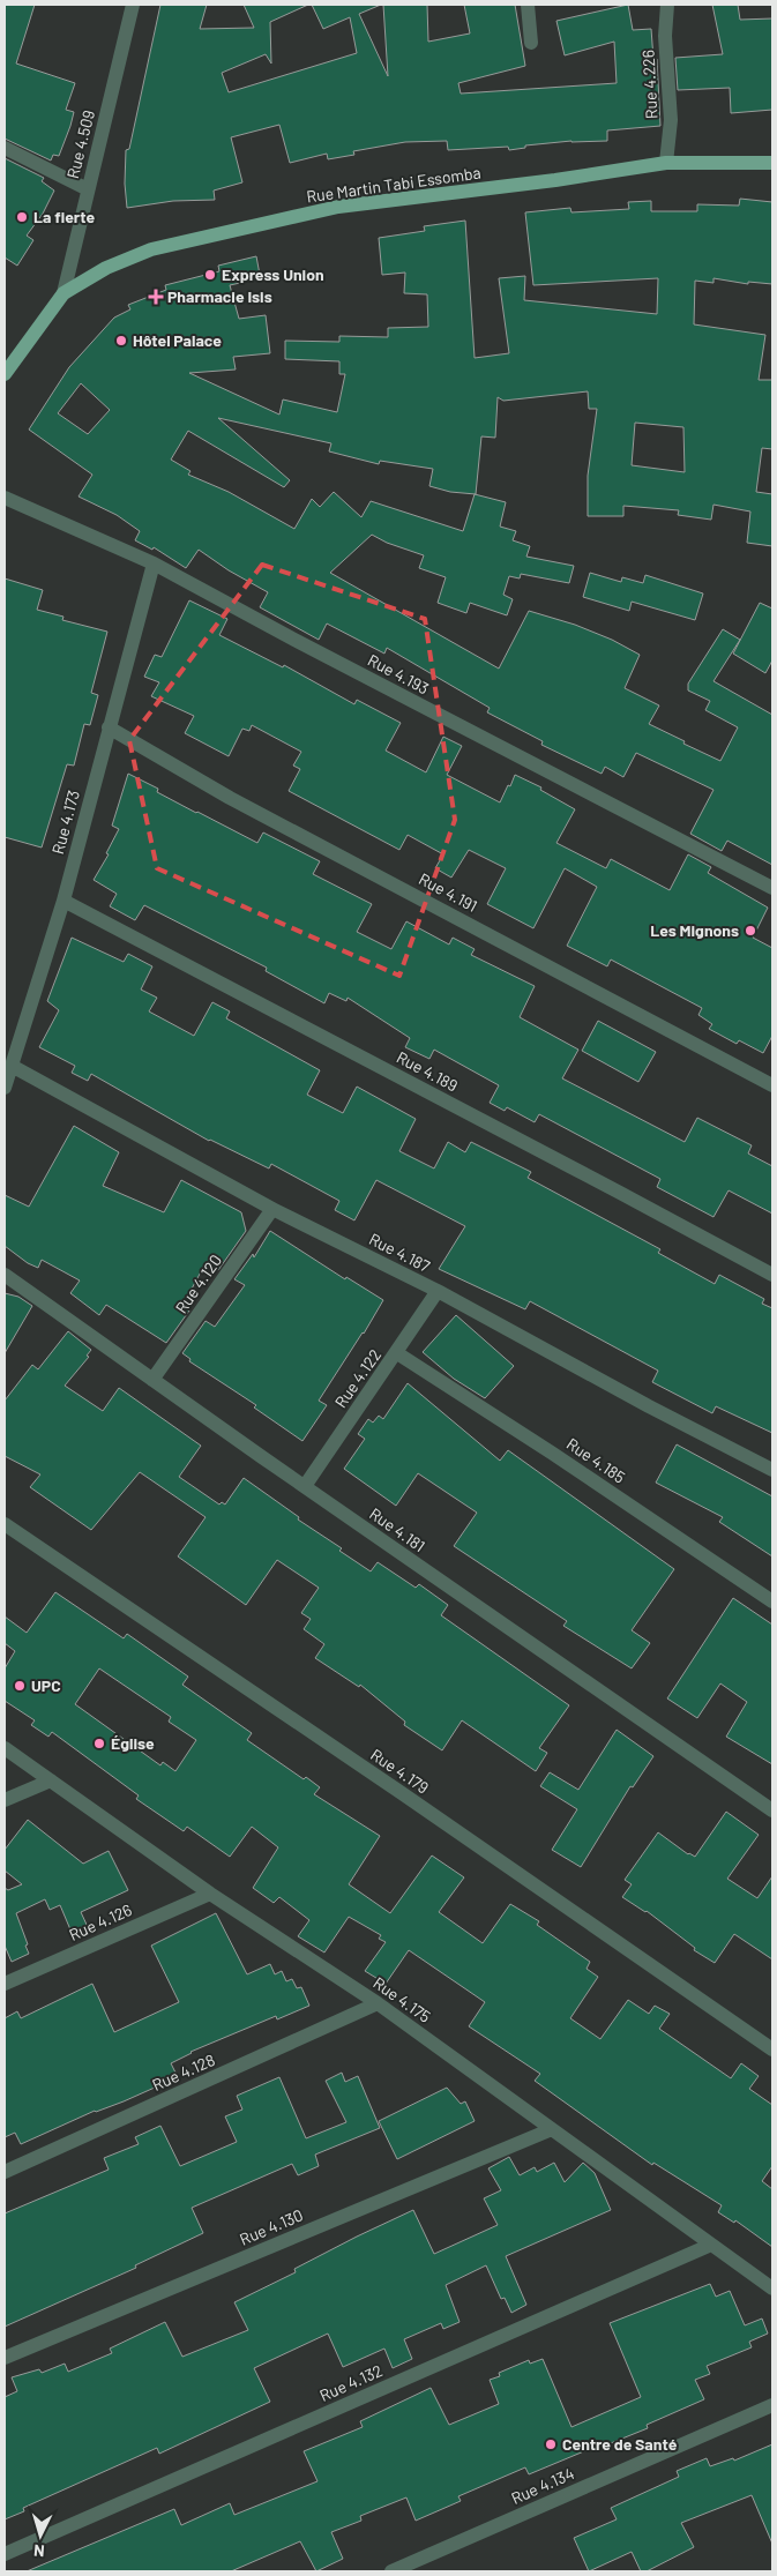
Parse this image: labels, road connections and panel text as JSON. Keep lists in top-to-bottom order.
{
  "streets": {
    "main road": ["Rue Martin Tabi Essomba"],
    "street": [
      "Rue 4.226",
      "Rue 4.509",
      "Rue 4.193",
      "Rue 4.173",
      "Rue 4.191",
      "Rue 4.189",
      "Rue 4.187",
      "Rue 4.120",
      "Rue 4.122",
      "Rue 4.185",
      "Rue 4.181",
      "Rue 4.179",
      "Rue 4.126",
      "Rue 4.175",
      "Rue 4.128",
      "Rue 4.130",
      "Rue 4.132",
      "Rue 4.134"
    ]
  },
  "crossings": [
    ["Rue 4.226", "Rue Martin Tabi Essomba"],
    ["Rue 4.509", "Rue Martin Tabi Essomba"],
    ["Rue 4.193", "Rue 4.173"],
    ["Rue 4.173", "Rue 4.191"],
    ["Rue 4.173", "Rue 4.189"],
    ["Rue 4.173", "Rue 4.187"],
    ["Rue 4.187", "Rue 4.120"],
    ["Rue 4.187", "Rue 4.122"],
    ["Rue 4.120", "Rue 4.181"],
    ["Rue 4.122", "Rue 4.185"],
    ["Rue 4.122", "Rue 4.181"],
    ["Rue 4.126", "Rue 4.175"],
    ["Rue 4.175", "Rue 4.128"],
    ["Rue 4.175", "Rue 4.130"],
    ["Rue 4.175", "Rue 4.132"]
  ],
  "places": {
    "other": [
      "La fierte",
      "Express Union",
      "Hôtel Palace",
      "Les Mignons",
      "UPC",
      "Église",
      "Centre de Santé"
    ],
    "health": ["Pharmacie Isis"]
  },
  "north": "bottom"
}
